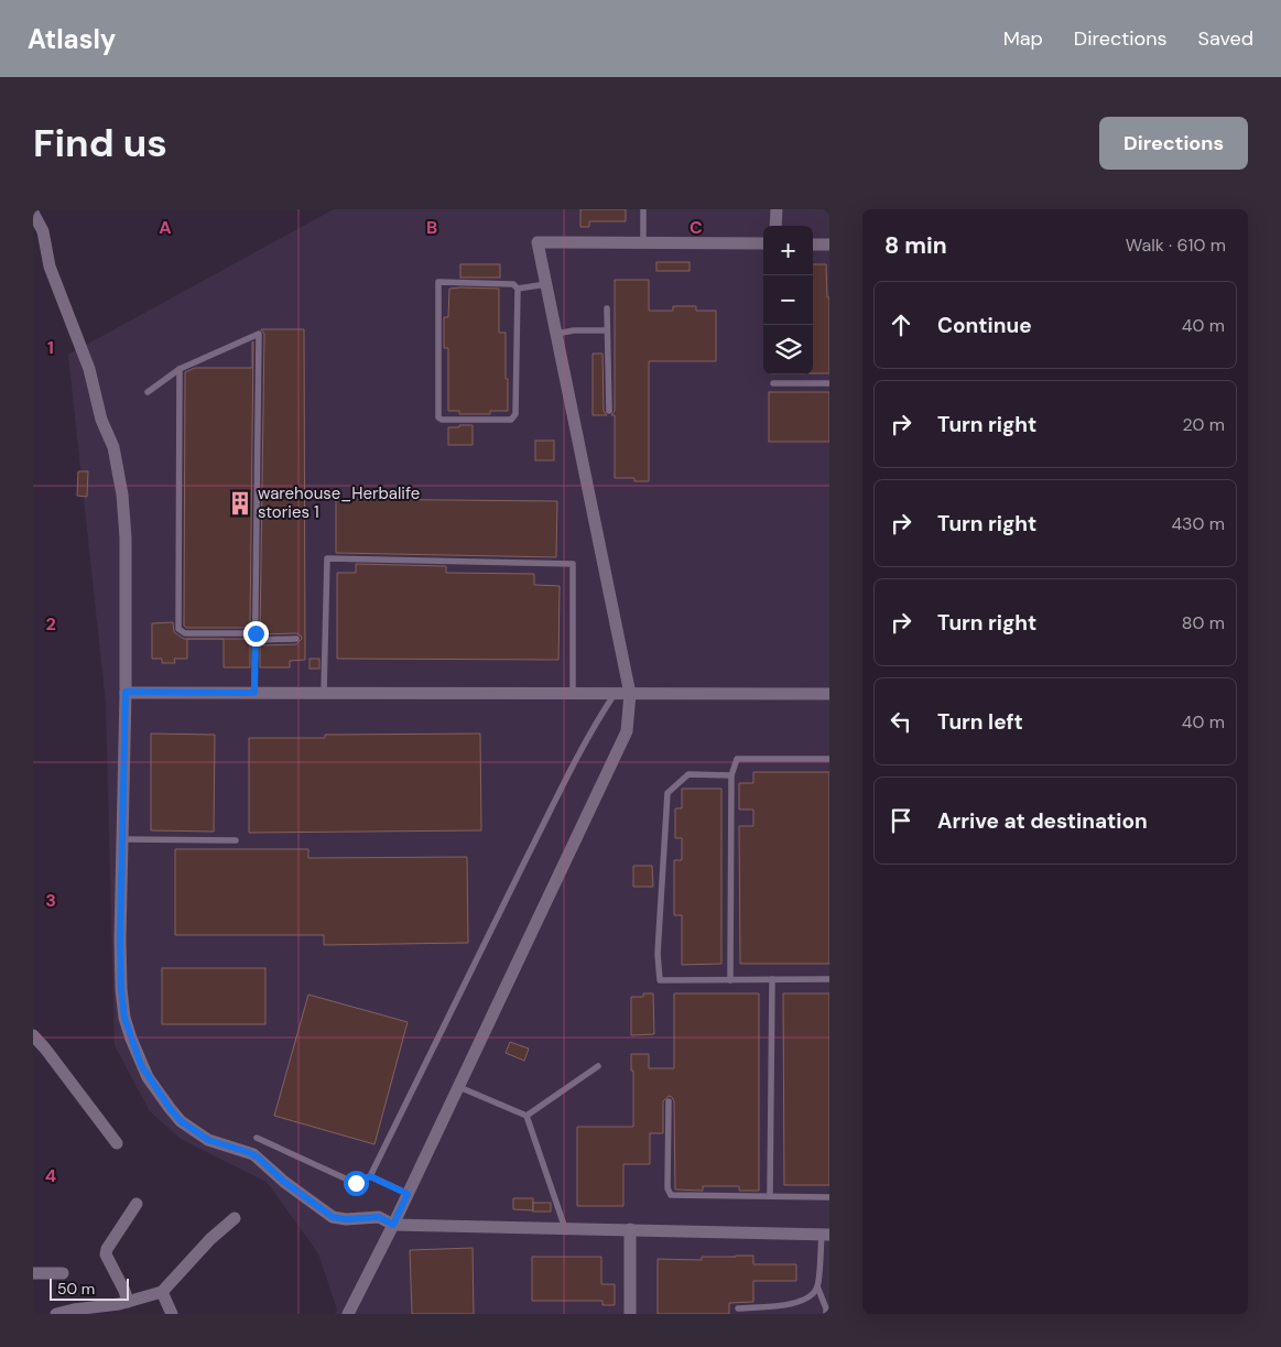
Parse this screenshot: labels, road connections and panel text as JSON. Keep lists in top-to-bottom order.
{
  "places": {
    "building": ["warehouse_Herbalife stories 1"]
  },
  "scale_bar": "50 m",
  "page": {
    "header": "Atlasly",
    "nav": ["Map", "Directions", "Saved"],
    "buttons": "Directions",
    "title": "Find us",
    "heading": ["8 min", "Walk · 610 m"],
    "map_buttons": ["+", "−"],
    "list": [
      ["Continue", "40 m"],
      ["Turn right", "20 m"],
      ["Turn right", "430 m"],
      ["Turn right", "80 m"],
      ["Turn left", "40 m"],
      "Arrive at destination"
    ],
    "scale": "50 m"
  },
  "grid": {
    "columns": ["A", "B", "C"],
    "rows": [
      "1",
      "2",
      "3",
      "4"
    ]
  }
}
